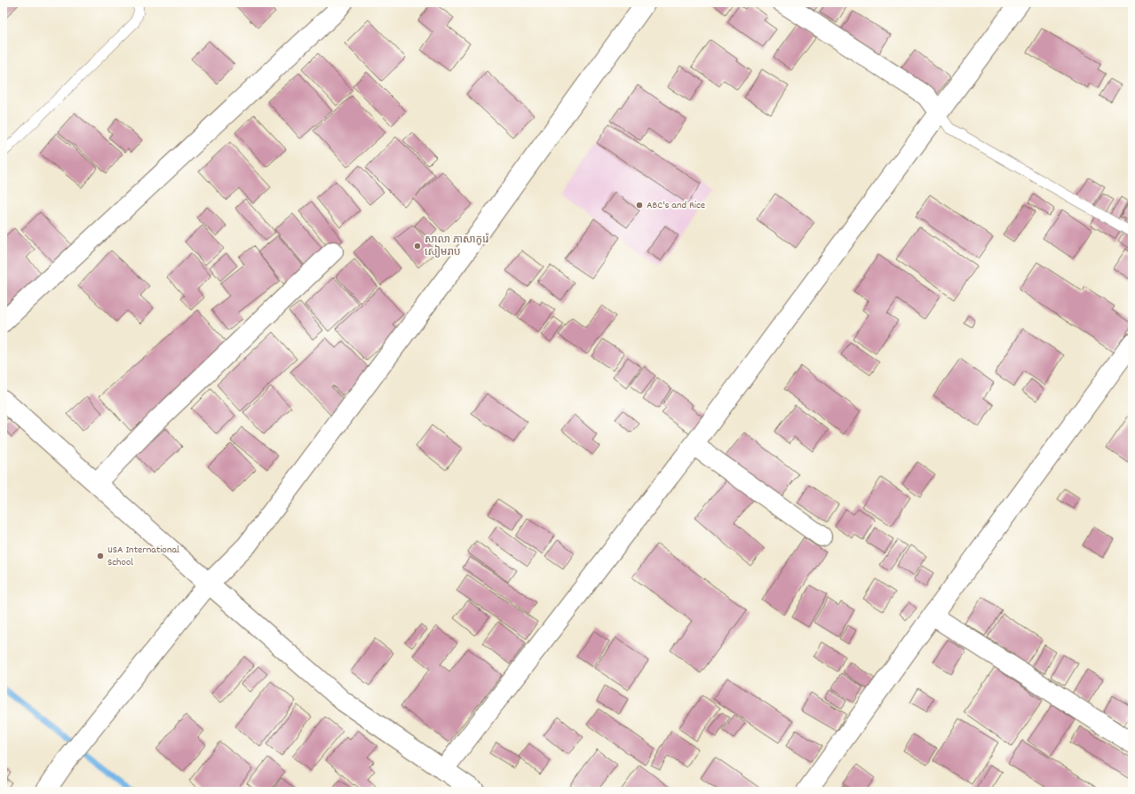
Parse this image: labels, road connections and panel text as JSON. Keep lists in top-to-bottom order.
{
  "places": ["ABC's and Rice", "សាលា ភាសាកូរ៉េ សៀមរាប", "USA International School"]
}
